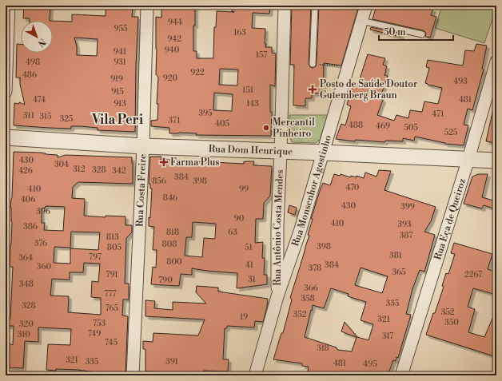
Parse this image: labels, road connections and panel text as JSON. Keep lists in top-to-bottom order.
{
  "streets": {
    "street": [
      "Rua Dom Henrique",
      "Rua Costa Freire",
      "Rua Monsenhor Agostinho",
      "Rua Eça de Queiroz",
      "Rua Antônio Costa Mendes"
    ]
  },
  "crossings": [
    ["Rua Dom Henrique", "Rua Costa Freire"],
    ["Rua Dom Henrique", "Rua Monsenhor Agostinho"],
    ["Rua Dom Henrique", "Rua Eça de Queiroz"],
    ["Rua Dom Henrique", "Rua Antônio Costa Mendes"],
    ["Rua Monsenhor Agostinho", "Rua Antônio Costa Mendes"]
  ],
  "districts": ["Vila Peri"],
  "places": {
    "health": ["Posto de Saúde Doutor Gutemberg Braun", "Farma Plus"],
    "other": ["Mercantil Pinheiro"]
  },
  "house_numbers": [
    "944",
    "955",
    "163",
    "942",
    "940",
    "941",
    "157",
    "498",
    "931",
    "922",
    "486",
    "920",
    "919",
    "493",
    "151",
    "915",
    "474",
    "481",
    "913",
    "143",
    "395",
    "471",
    "311",
    "315",
    "325",
    "371",
    "405",
    "488",
    "469",
    "505",
    "525",
    "430",
    "304",
    "312",
    "328",
    "426",
    "342",
    "384",
    "856",
    "398",
    "470",
    "410",
    "99",
    "846",
    "406",
    "430",
    "399",
    "396",
    "90",
    "410",
    "393",
    "386",
    "818",
    "63",
    "387",
    "813",
    "376",
    "808",
    "398",
    "805",
    "51",
    "381",
    "797",
    "364",
    "800",
    "41",
    "384",
    "360",
    "378",
    "365",
    "791",
    "2267",
    "31",
    "790",
    "348",
    "366",
    "777",
    "358",
    "335",
    "328",
    "765",
    "352",
    "352",
    "19",
    "321",
    "350",
    "753",
    "320",
    "749",
    "310",
    "317",
    "745",
    "318",
    "321",
    "335",
    "391",
    "481",
    "495"
  ],
  "scale_bar": "50 m",
  "north": "bottom right"
}
